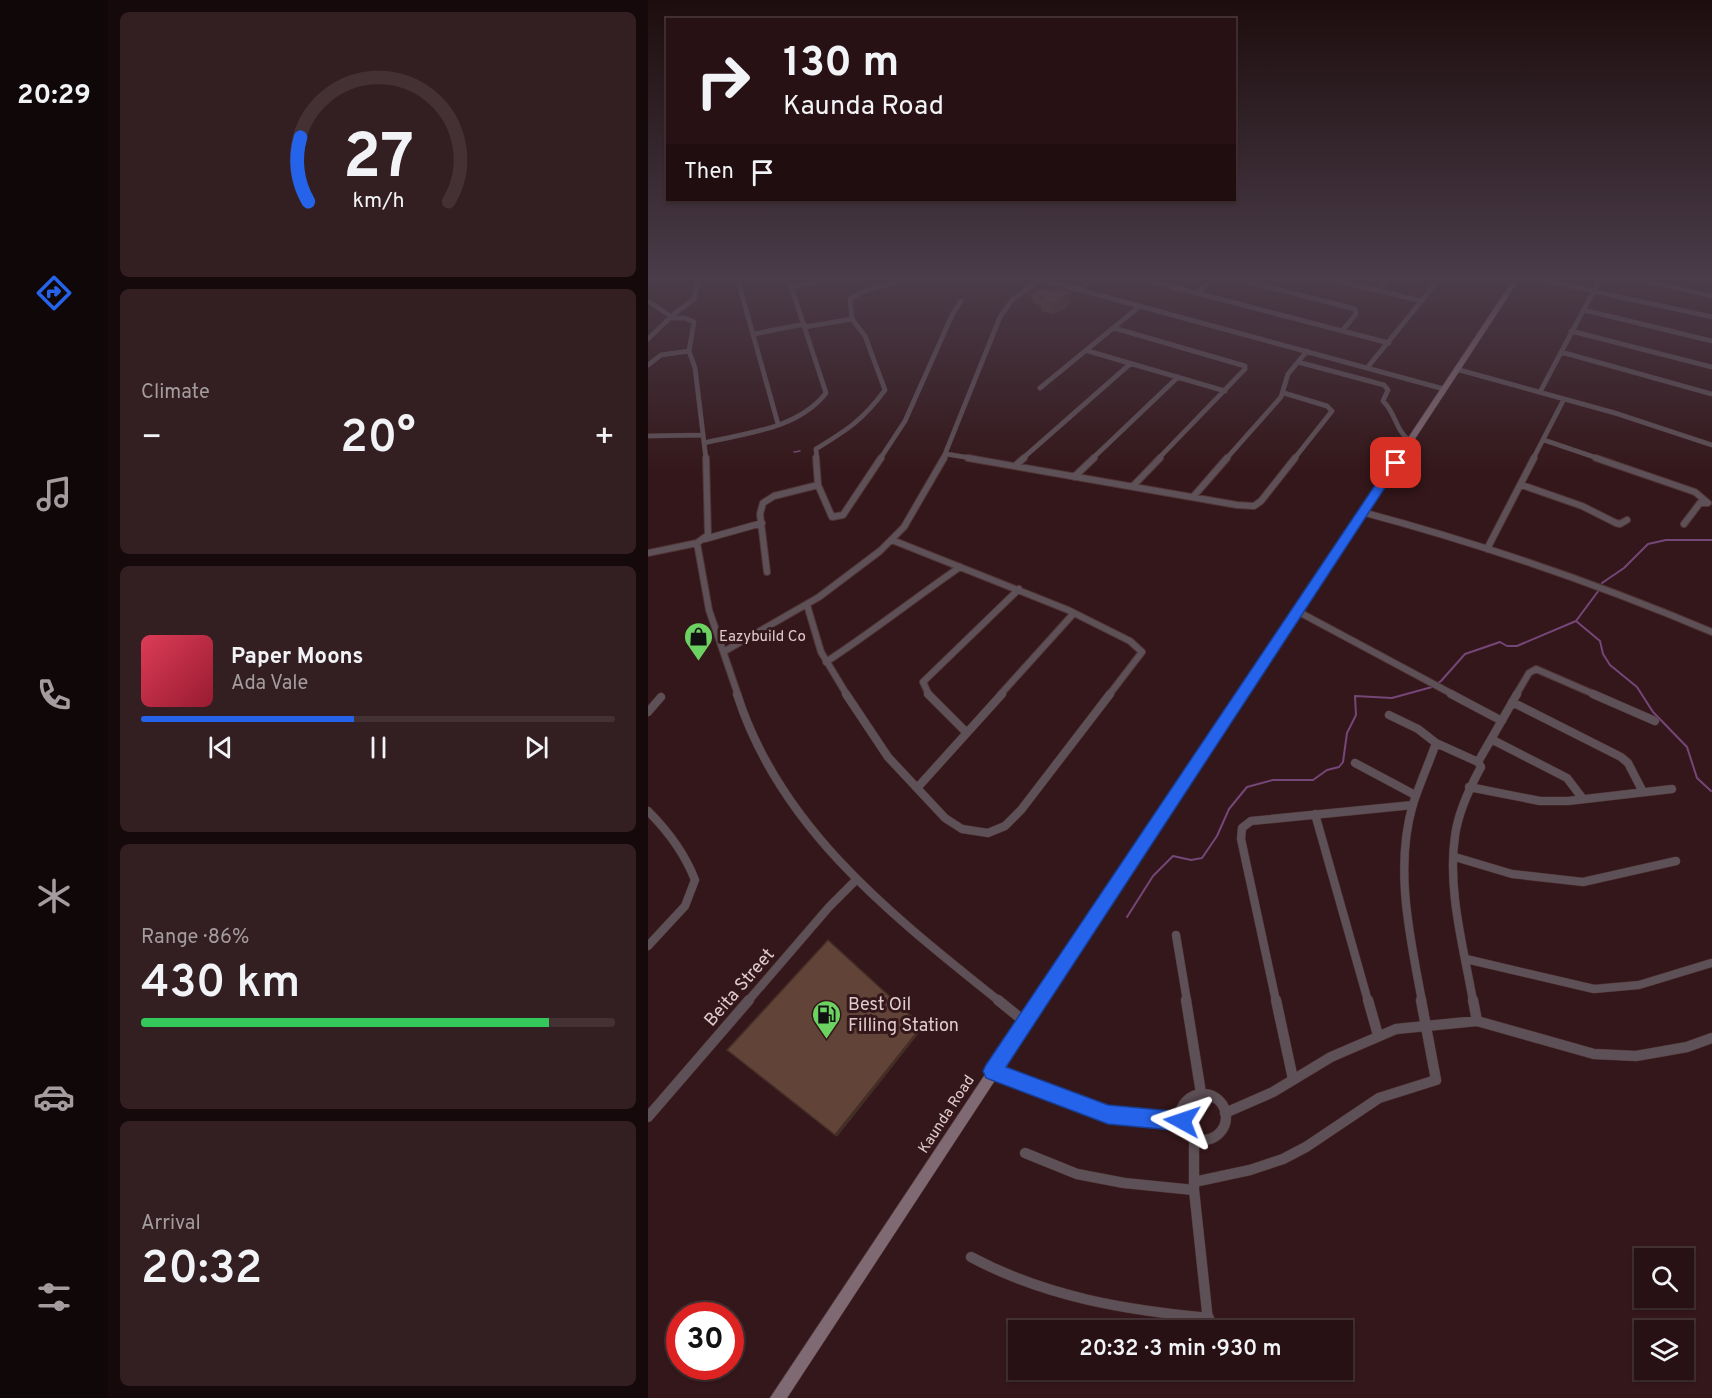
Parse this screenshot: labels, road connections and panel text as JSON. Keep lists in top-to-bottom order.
{
  "streets": {
    "main road": ["Kaunda Road"],
    "street": ["Beita Street"]
  },
  "places": {
    "shop": ["Eazybuild Co"],
    "fuel station": ["Best Oil Filling Station"]
  },
  "page": {
    "tabs": "20:29",
    "turn": ["130 m", "Kaunda Road"],
    "then": "Then",
    "tile": [
      "Climate",
      ["Range · 86%", "430 km"],
      ["Arrival", "20:32"]
    ],
    "heat": ["−", "20°", "+"],
    "song": ["Paper Moons", "Ada Vale"],
    "limit": "30",
    "trip": "20:32 · 3 min · 930 m",
    "gauge": ["27", "km/h"]
  }
}
